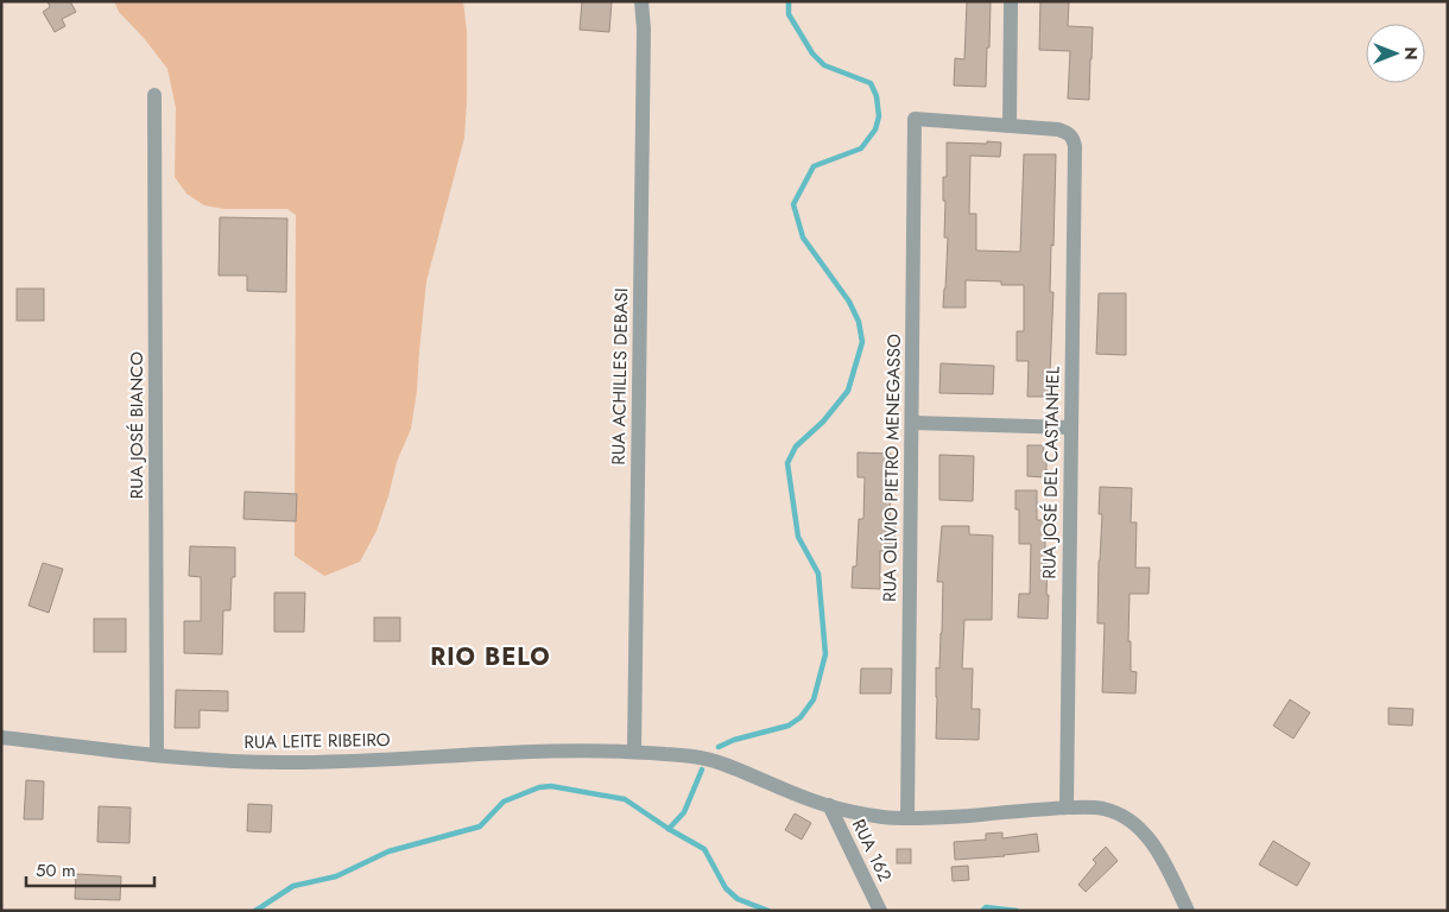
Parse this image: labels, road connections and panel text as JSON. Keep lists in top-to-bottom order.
{
  "streets": {
    "street": [
      "RUA ACHILLES DEBASI",
      "RUA JOSÉ BIANCO",
      "RUA OLÍVIO PIETRO MENEGASSO",
      "RUA JOSÉ DEL CASTANHEL",
      "RUA LEITE RIBEIRO",
      "RUA 162"
    ]
  },
  "crossings": [
    ["RUA ACHILLES DEBASI", "RUA LEITE RIBEIRO"],
    ["RUA JOSÉ BIANCO", "RUA LEITE RIBEIRO"],
    ["RUA OLÍVIO PIETRO MENEGASSO", "RUA JOSÉ DEL CASTANHEL"],
    ["RUA OLÍVIO PIETRO MENEGASSO", "RUA LEITE RIBEIRO"],
    ["RUA JOSÉ DEL CASTANHEL", "RUA LEITE RIBEIRO"],
    ["RUA LEITE RIBEIRO", "RUA 162"]
  ],
  "districts": ["RIO BELO"],
  "scale_bar": "50 m",
  "north": "right"
}
